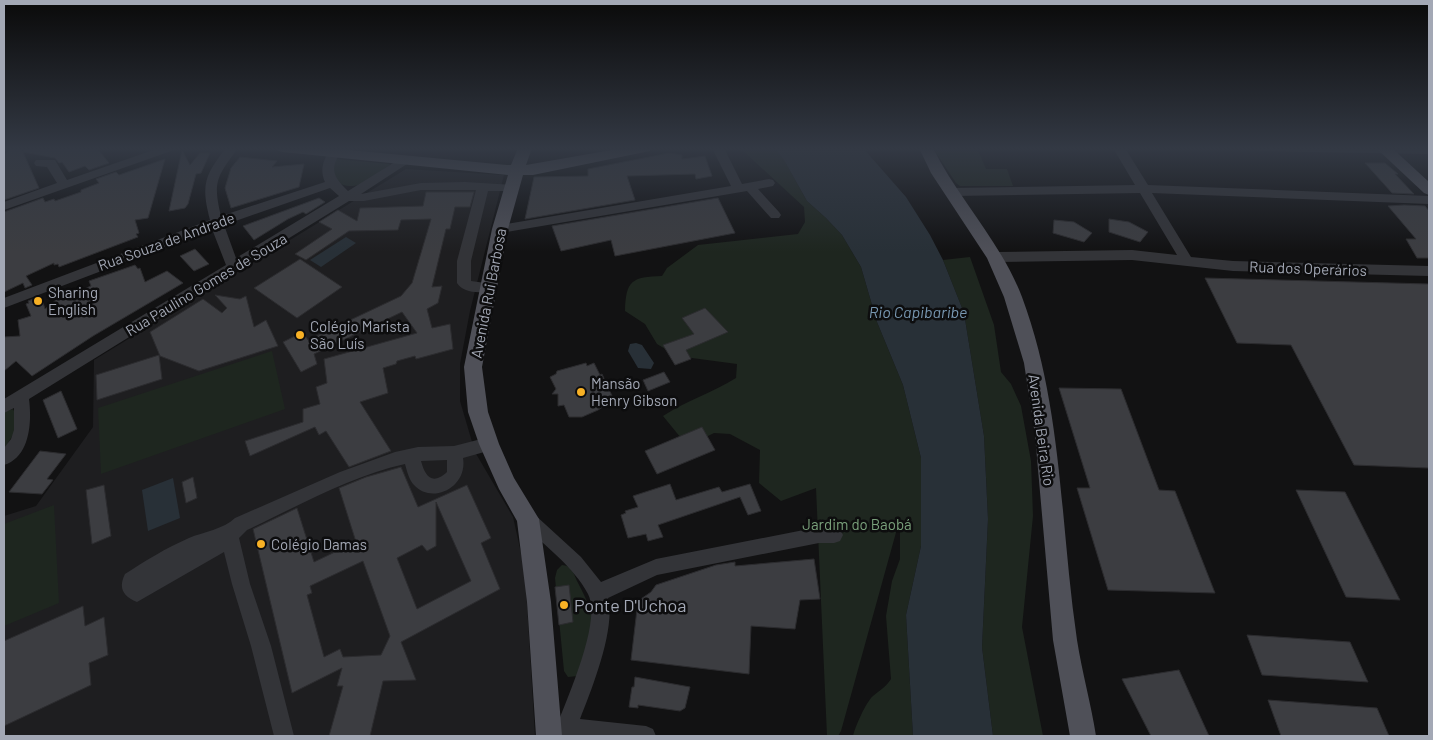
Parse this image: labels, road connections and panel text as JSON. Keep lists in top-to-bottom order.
{
  "streets": {
    "main road": ["Avenida Rui Barbosa", "Avenida Beira Rio"],
    "street": ["Rua Souza de Andrade", "Rua dos Operários", "Rua Paulino Gomes de Souza"]
  },
  "crossings": [
    ["Rua dos Operários", "Avenida Beira Rio"]
  ],
  "water": ["Rio Capibaribe"],
  "parks": ["Jardim do Baobá"],
  "places": [
    "Sharing English",
    "Colégio Marista São Luís",
    "Mansão Henry Gibson",
    "Colégio Damas",
    "Ponte D'Uchoa"
  ]
}
